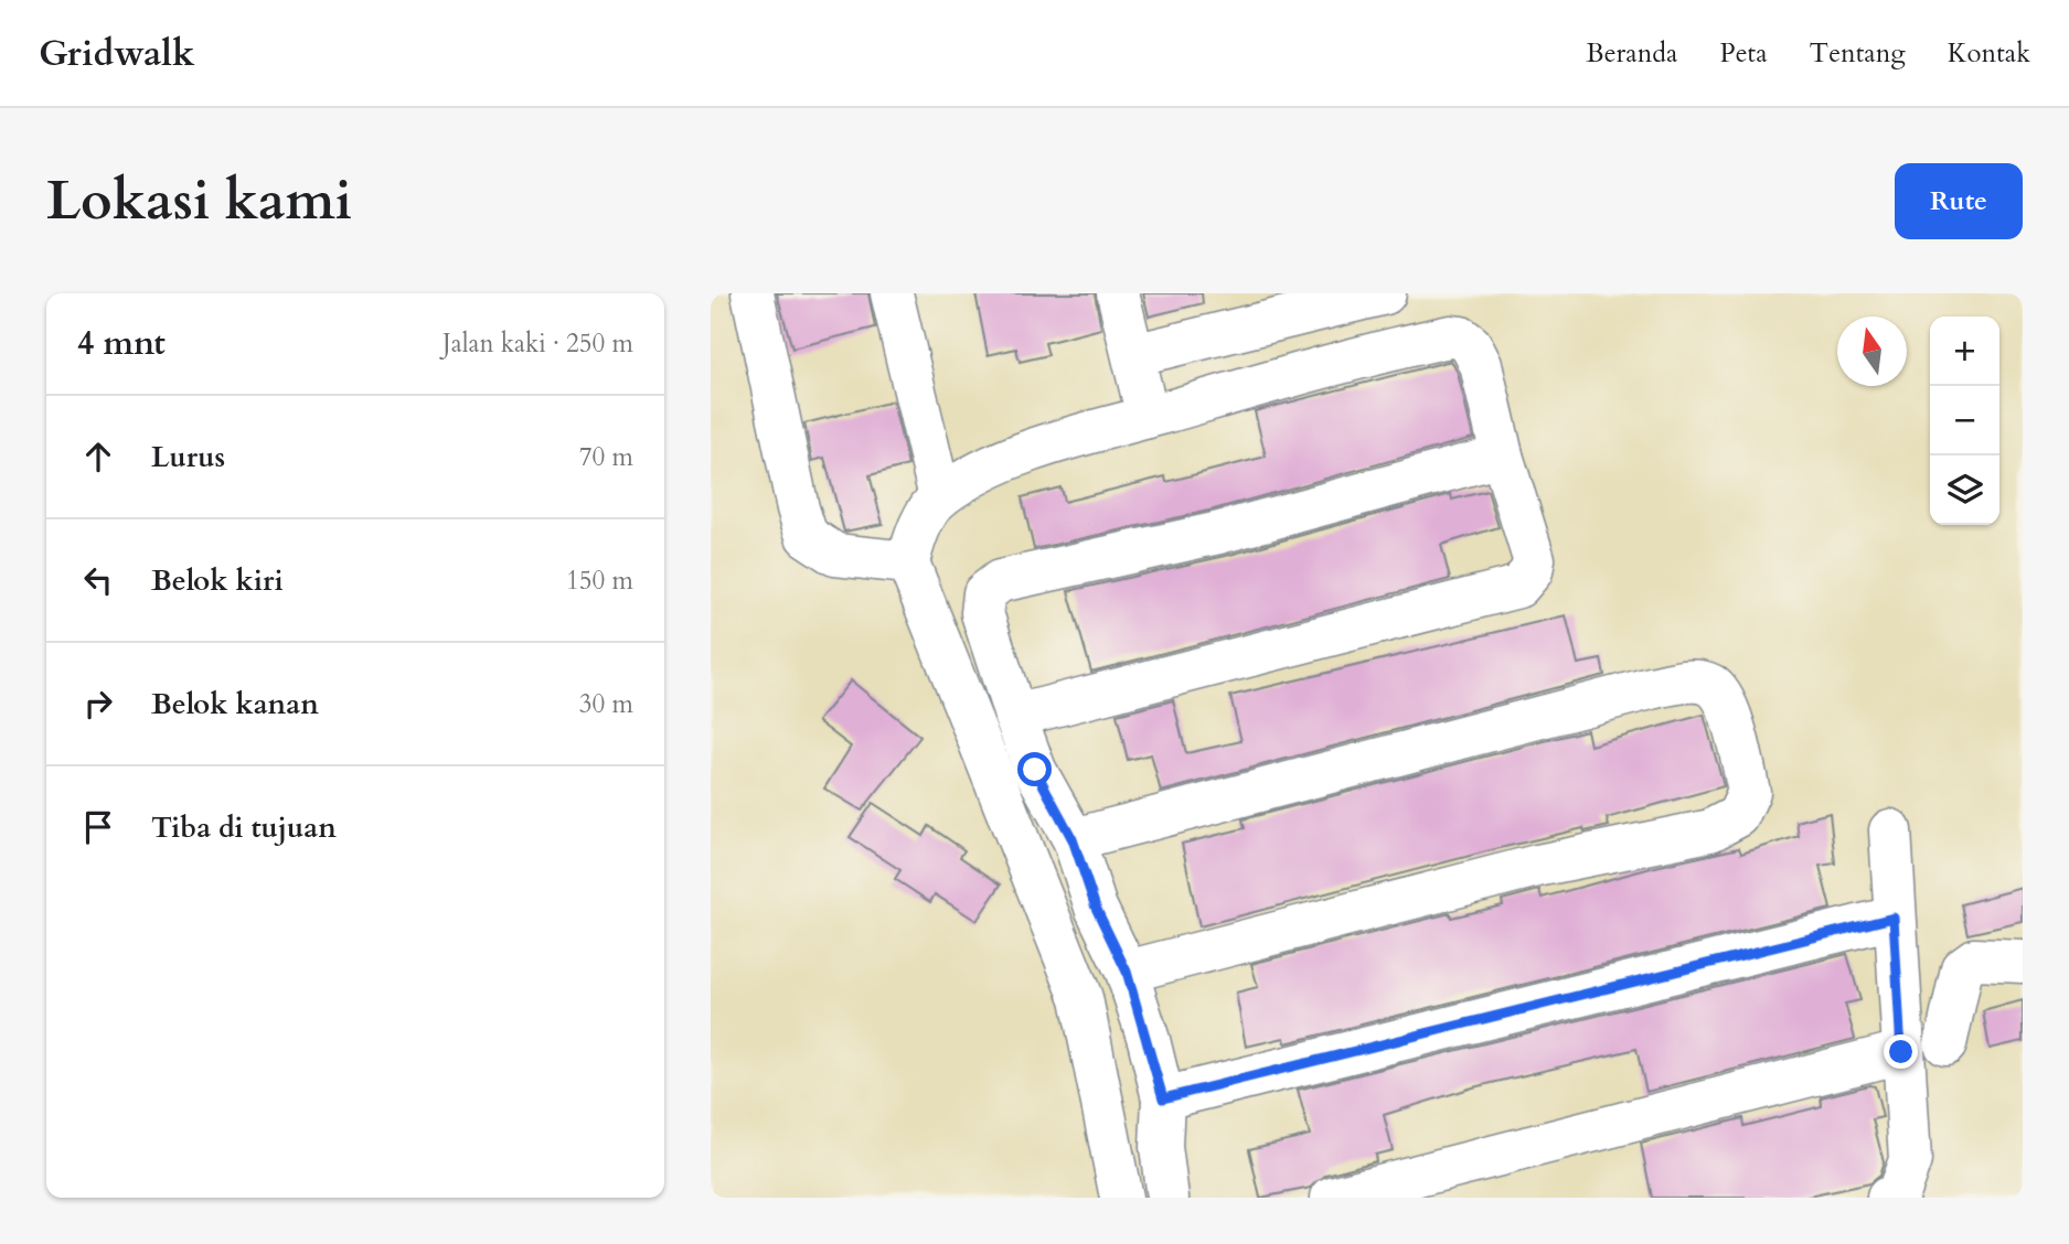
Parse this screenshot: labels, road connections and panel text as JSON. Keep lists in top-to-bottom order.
{
  "north": "top",
  "page": {
    "header": "Gridwalk",
    "nav": [
      "Beranda",
      "Peta",
      "Tentang",
      "Kontak"
    ],
    "buttons": "Rute",
    "title": "Lokasi kami",
    "heading": ["4 mnt", "Jalan kaki · 250 m"],
    "map_buttons": ["+", "−"],
    "list": [
      ["Lurus", "70 m"],
      ["Belok kiri", "150 m"],
      ["Belok kanan", "30 m"],
      "Tiba di tujuan"
    ]
  }
}
